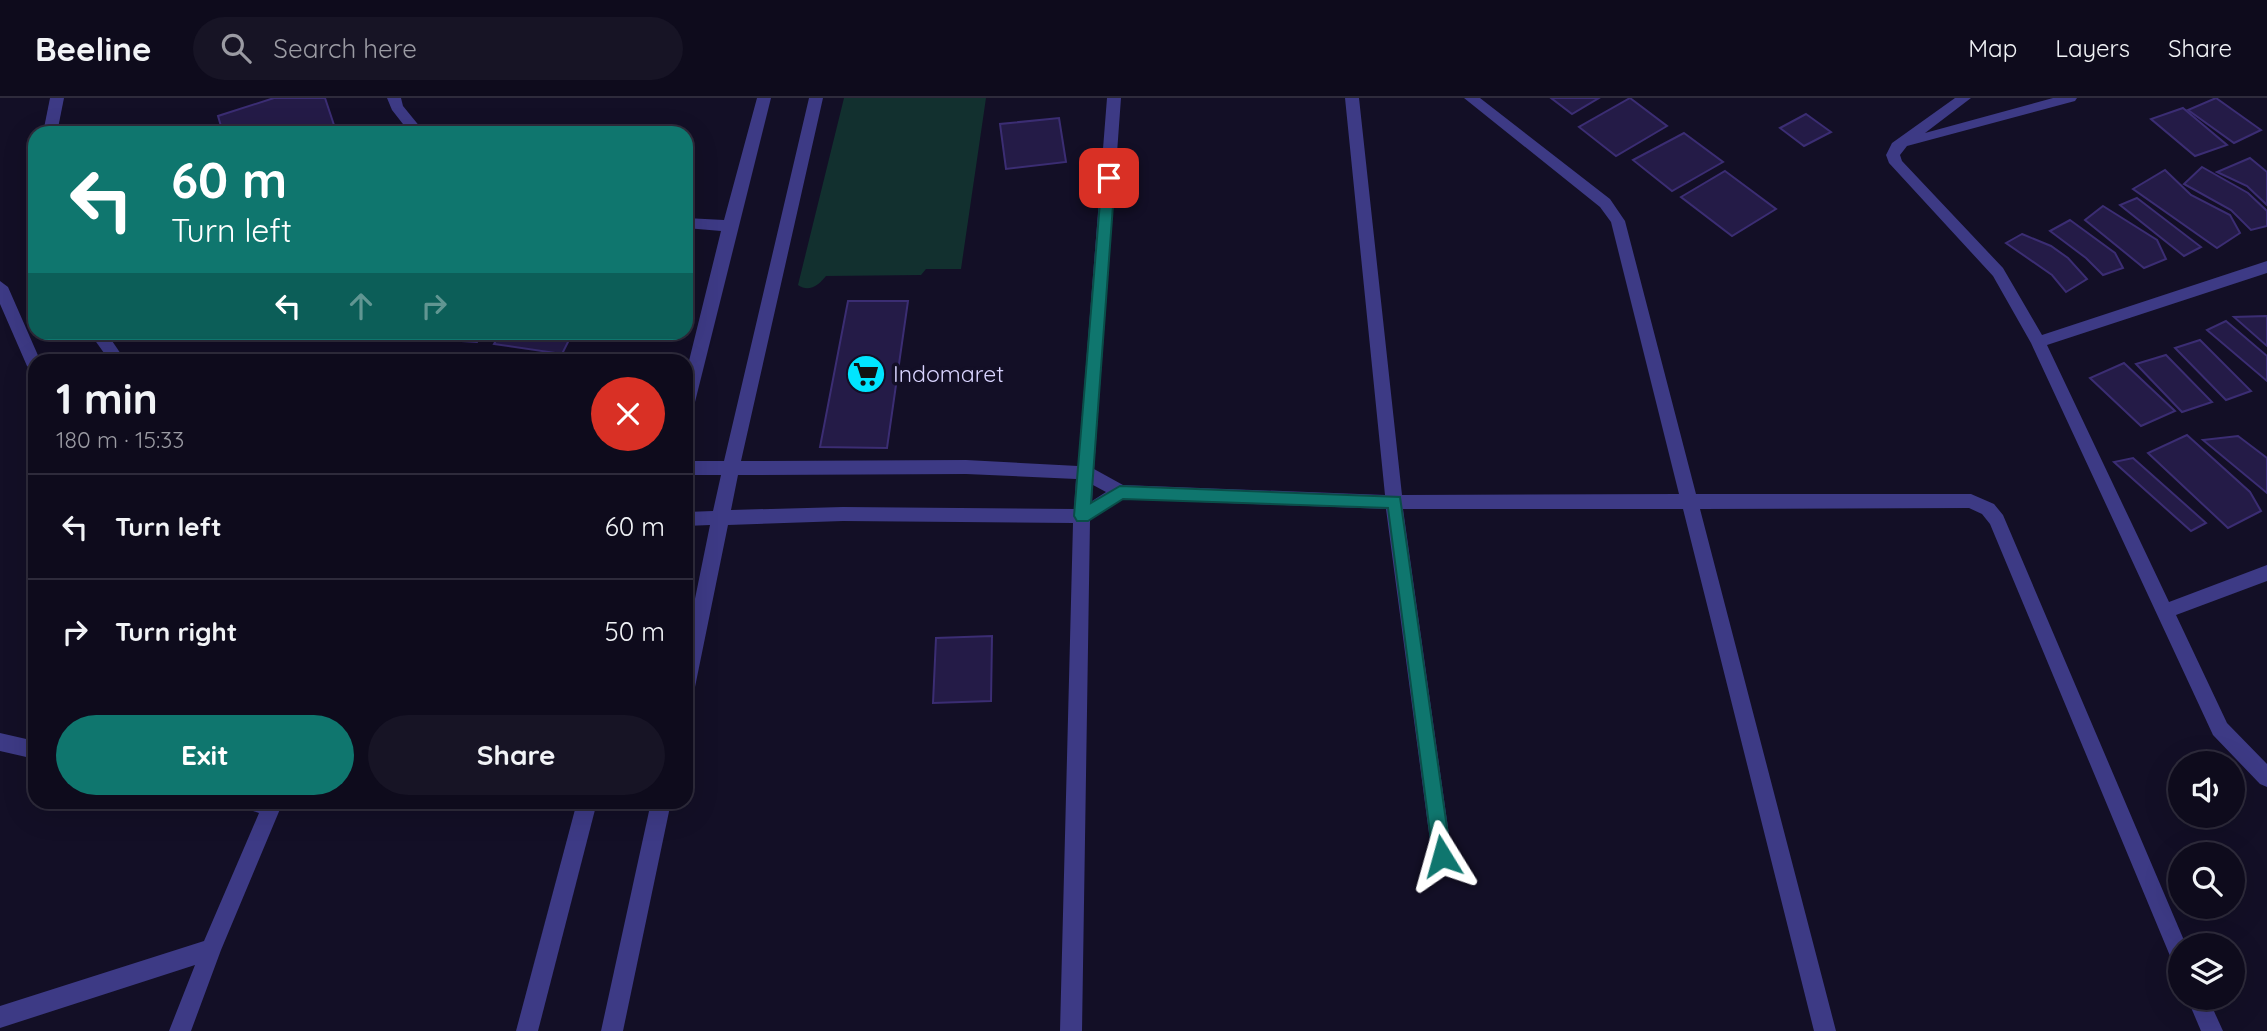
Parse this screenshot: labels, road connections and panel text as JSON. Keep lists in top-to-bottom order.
{
  "places": {
    "supermarket": ["Indomaret"]
  },
  "page": {
    "header": "Beeline",
    "search": "Search here",
    "nav": ["Map", "Layers", "Share"],
    "turn": ["60 m", "Turn left"],
    "heading": ["1 min", "180 m · 15:33"],
    "list": [
      {
        "name": "Turn left",
        "value": "60 m"
      },
      {
        "name": "Turn right",
        "value": "50 m"
      }
    ],
    "buttons": ["Exit", "Share"]
  }
}
